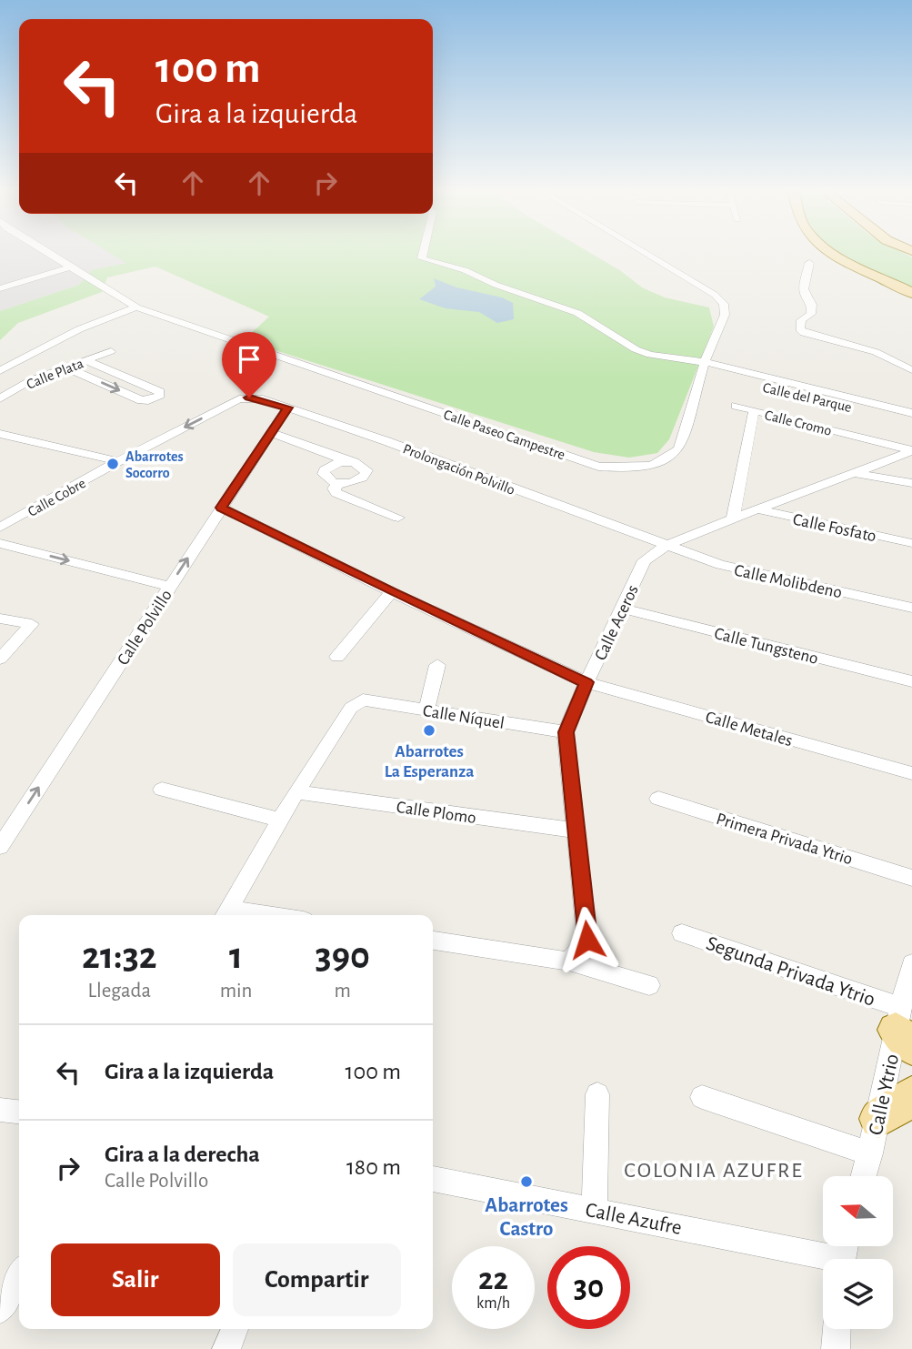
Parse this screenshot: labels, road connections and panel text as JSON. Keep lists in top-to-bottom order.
{
  "streets": {
    "street": [
      "Calle Plata",
      "Calle del Parque",
      "Calle Cromo",
      "Calle Paseo Campestre",
      "Prolongación Polvillo",
      "Calle Cobre",
      "Calle Fosfato",
      "Calle Molibdeno",
      "Calle Aceros",
      "Calle Polvillo",
      "Calle Tungsteno",
      "Calle Níquel",
      "Calle Metales",
      "Calle Plomo",
      "Primera Privada Ytrio",
      "Segunda Privada Ytrio",
      "Calle Ytrio",
      "Calle Azufre"
    ]
  },
  "crossings": [
    ["Calle del Parque", "Calle Paseo Campestre"],
    ["Calle Cromo", "Calle Aceros"],
    ["Prolongación Polvillo", "Calle Cobre"],
    ["Prolongación Polvillo", "Calle Molibdeno"],
    ["Prolongación Polvillo", "Calle Aceros"],
    ["Prolongación Polvillo", "Calle Polvillo"],
    ["Calle Fosfato", "Calle Aceros"],
    ["Calle Molibdeno", "Calle Aceros"],
    ["Calle Aceros", "Calle Tungsteno"],
    ["Calle Aceros", "Calle Níquel"],
    ["Calle Aceros", "Calle Metales"],
    ["Calle Aceros", "Calle Plomo"],
    ["Calle Polvillo", "Calle Metales"],
    ["Calle Níquel", "Calle Plomo"],
    ["Segunda Privada Ytrio", "Calle Ytrio"]
  ],
  "one_way": ["Calle Polvillo"],
  "districts": ["COLONIA AZUFRE"],
  "places": ["Abarrotes Socorro", "Abarrotes La Esperanza", "Abarrotes Castro"],
  "north": "left",
  "page": {
    "turn": ["100 m", "Gira a la izquierda"],
    "eta": [
      "21:32",
      "Llegada",
      "1",
      "min",
      "390",
      "m"
    ],
    "list": [
      {
        "name": "Gira a la izquierda",
        "value": "100 m"
      },
      {
        "name": "Gira a la derecha",
        "note": "Calle Polvillo",
        "value": "180 m"
      }
    ],
    "buttons": ["Salir", "Compartir"],
    "speed": "22 km/h",
    "limit": "30"
  }
}
